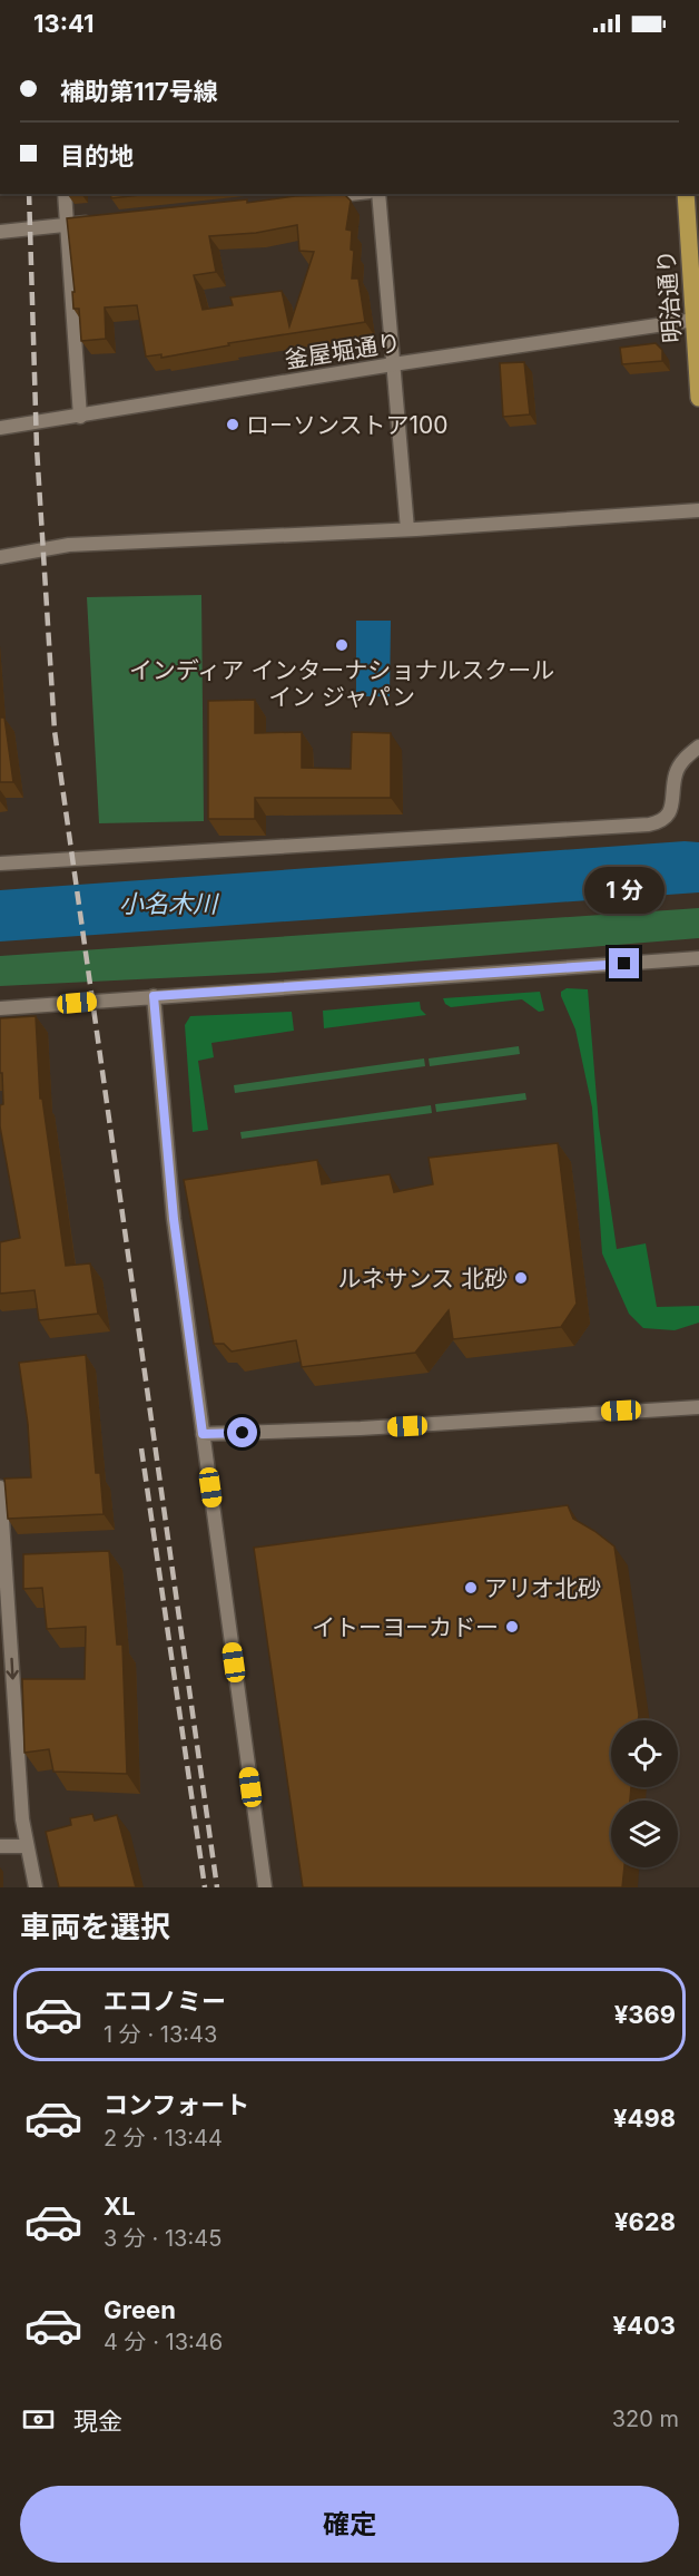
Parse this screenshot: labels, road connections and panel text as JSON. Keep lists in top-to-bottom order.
{
  "streets": {
    "main road": ["明治通り"],
    "street": ["釜屋堀通り"]
  },
  "crossings": [
    ["明治通り", "釜屋堀通り"]
  ],
  "water": ["小名木川"],
  "places": [
    "ローソンストア100",
    "インディア インターナショナルスクール イン ジャパン",
    "ルネサンス 北砂",
    "アリオ北砂",
    "イトーヨーカドー"
  ],
  "page": {
    "status": "13:41",
    "banner": ["補助第117号線", "目的地"],
    "bubble": "1 分",
    "heading": "車両を選択",
    "list": [
      {
        "name": "エコノミー",
        "note": "1 分 · 13:43",
        "value": "¥369"
      },
      {
        "name": "コンフォート",
        "note": "2 分 · 13:44",
        "value": "¥498"
      },
      {
        "name": "XL",
        "note": "3 分 · 13:45",
        "value": "¥628"
      },
      {
        "name": "Green",
        "note": "4 分 · 13:46",
        "value": "¥403"
      }
    ],
    "pay": ["現金", "320 m"],
    "buttons": "確定"
  }
}
